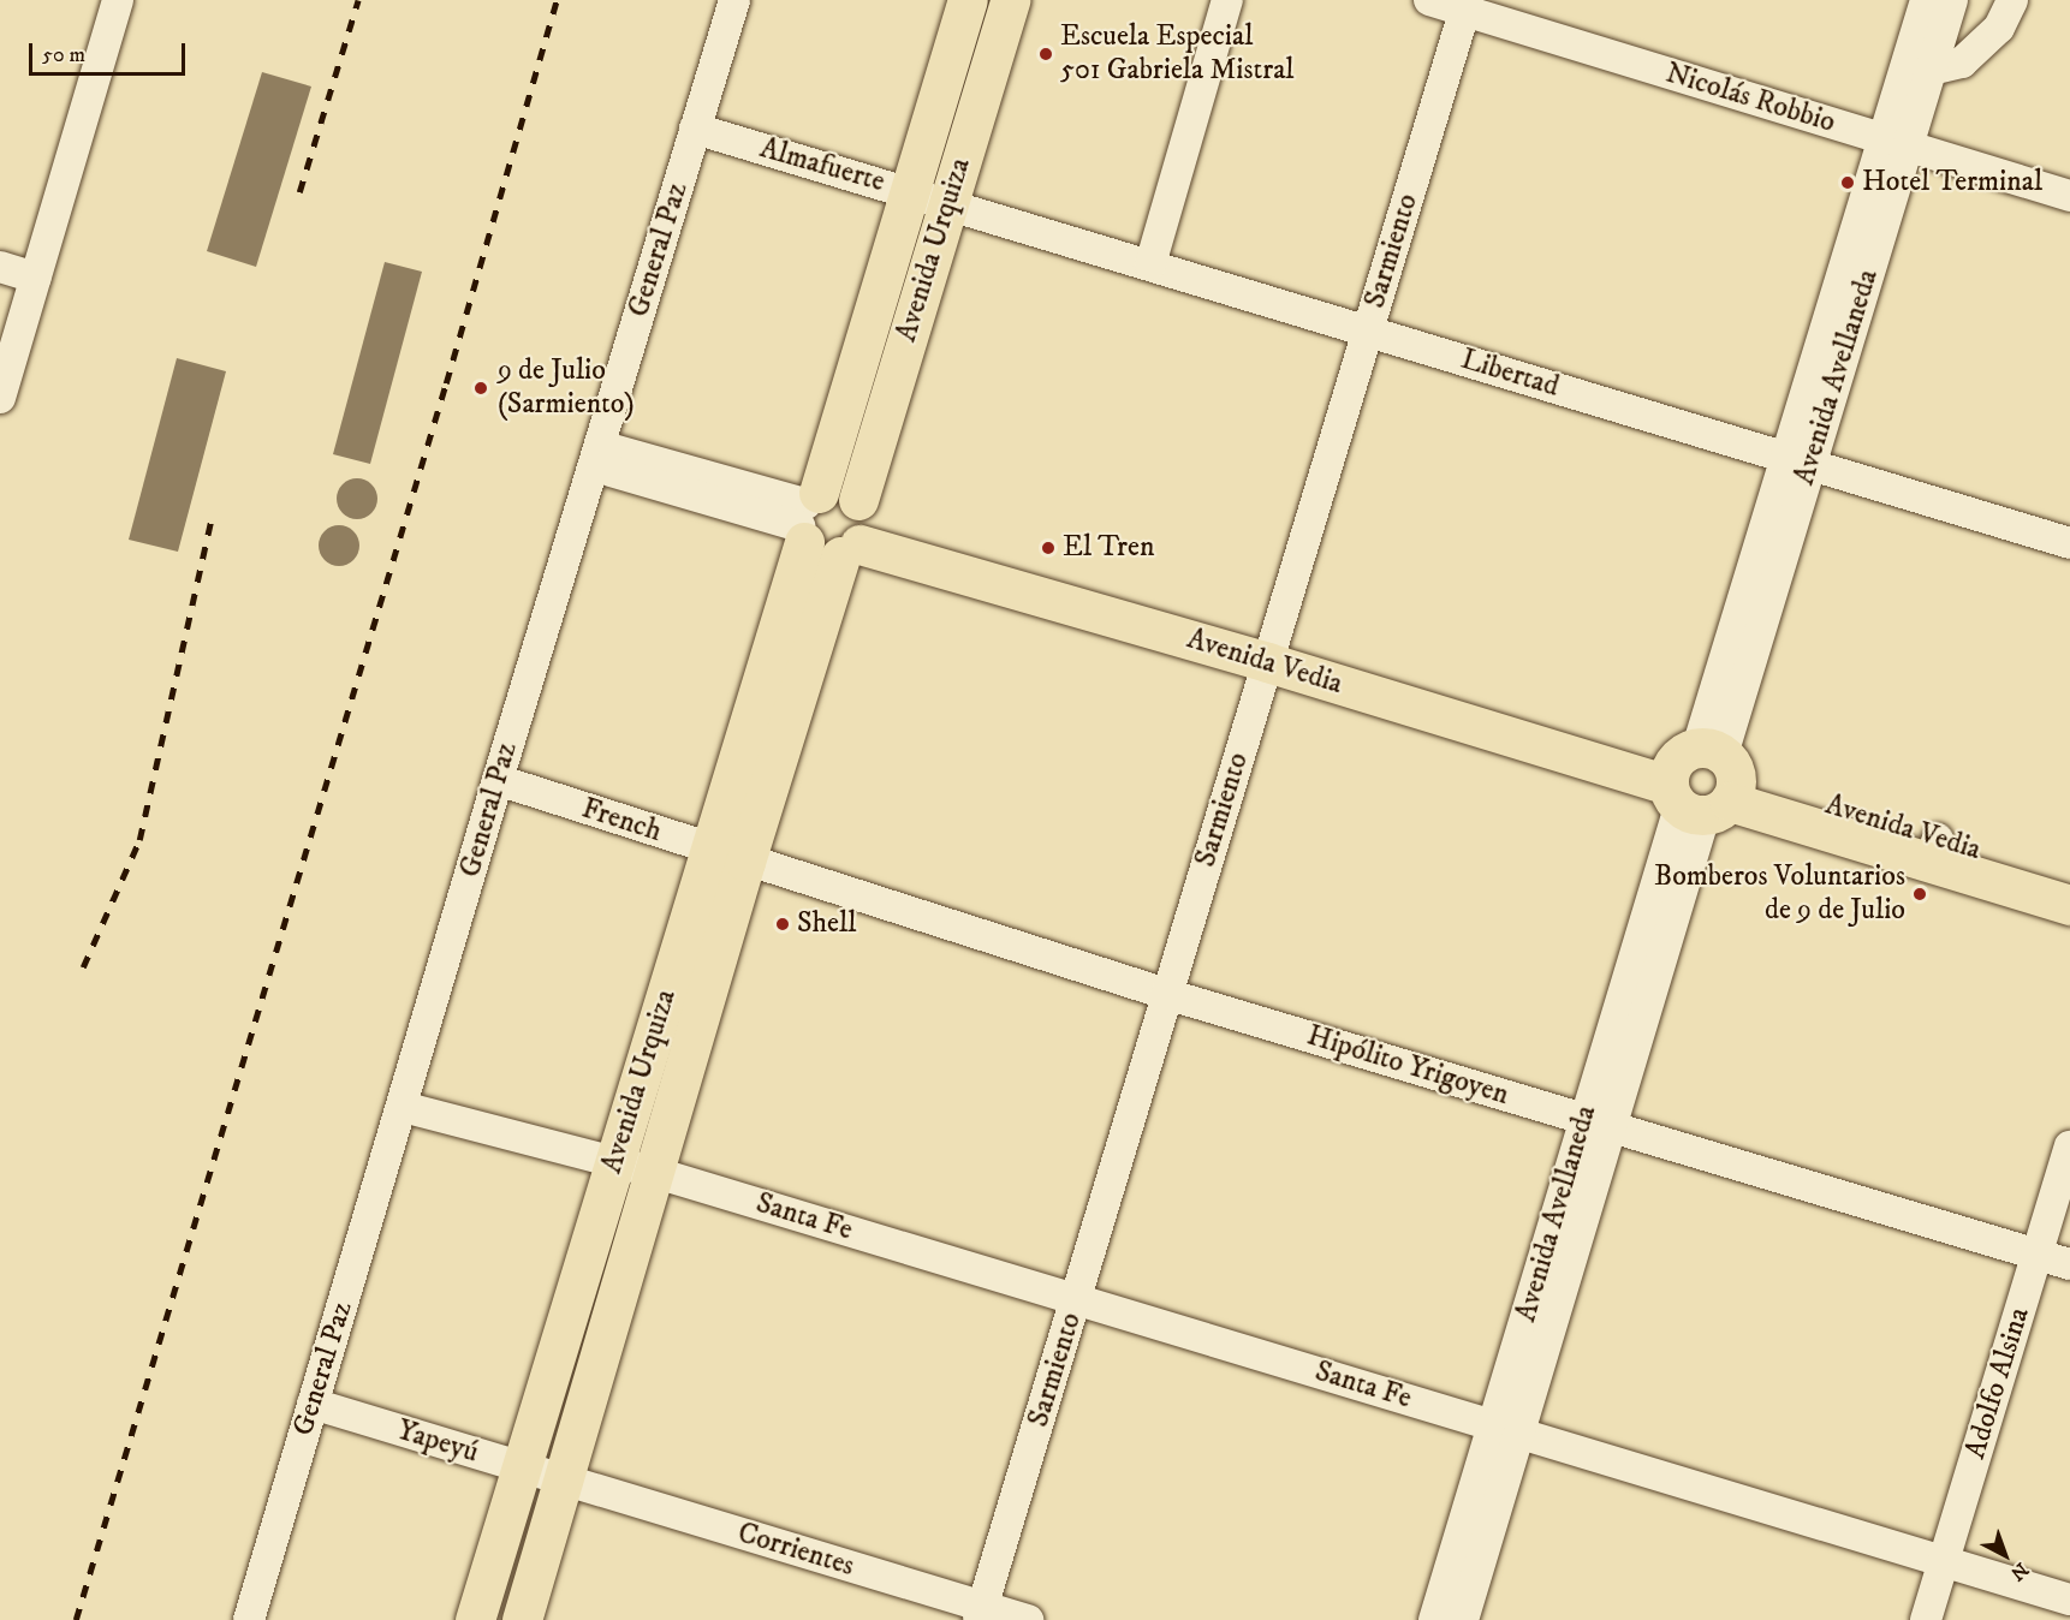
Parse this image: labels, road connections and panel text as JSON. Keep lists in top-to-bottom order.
{
  "streets": {
    "main road": ["Avenida Urquiza", "Avenida Vedia"],
    "street": [
      "Nicolás Robbio",
      "Almafuerte",
      "General Paz",
      "Sarmiento",
      "Libertad",
      "Avenida Avellaneda",
      "French",
      "Hipólito Yrigoyen",
      "Santa Fe",
      "Adolfo Alsina",
      "Yapeyú",
      "Corrientes"
    ]
  },
  "crossings": [
    ["Nicolás Robbio", "Sarmiento"],
    ["Nicolás Robbio", "Avenida Avellaneda"],
    ["Almafuerte", "General Paz"],
    ["Almafuerte", "Avenida Urquiza"],
    ["Almafuerte", "Libertad"],
    ["General Paz", "French"],
    ["General Paz", "Santa Fe"],
    ["General Paz", "Yapeyú"],
    ["Avenida Urquiza", "Libertad"],
    ["Avenida Urquiza", "Avenida Vedia"],
    ["Avenida Urquiza", "French"],
    ["Avenida Urquiza", "Hipólito Yrigoyen"],
    ["Avenida Urquiza", "Santa Fe"],
    ["Avenida Urquiza", "Yapeyú"],
    ["Avenida Urquiza", "Corrientes"],
    ["Sarmiento", "Libertad"],
    ["Sarmiento", "Avenida Vedia"],
    ["Sarmiento", "Hipólito Yrigoyen"],
    ["Sarmiento", "Santa Fe"],
    ["Sarmiento", "Corrientes"],
    ["Libertad", "Avenida Avellaneda"],
    ["Avenida Avellaneda", "Avenida Vedia"],
    ["Avenida Avellaneda", "Hipólito Yrigoyen"],
    ["Avenida Avellaneda", "Santa Fe"],
    ["French", "Hipólito Yrigoyen"],
    ["Hipólito Yrigoyen", "Adolfo Alsina"],
    ["Santa Fe", "Adolfo Alsina"],
    ["Yapeyú", "Corrientes"]
  ],
  "places": [
    "Escuela Especial 501 Gabriela Mistral",
    "Hotel Terminal",
    "9 de Julio (Sarmiento)",
    "El Tren",
    "Bomberos Voluntarios de 9 de Julio",
    "Shell"
  ],
  "scale_bar": "50 m",
  "north": "bottom right"
}
